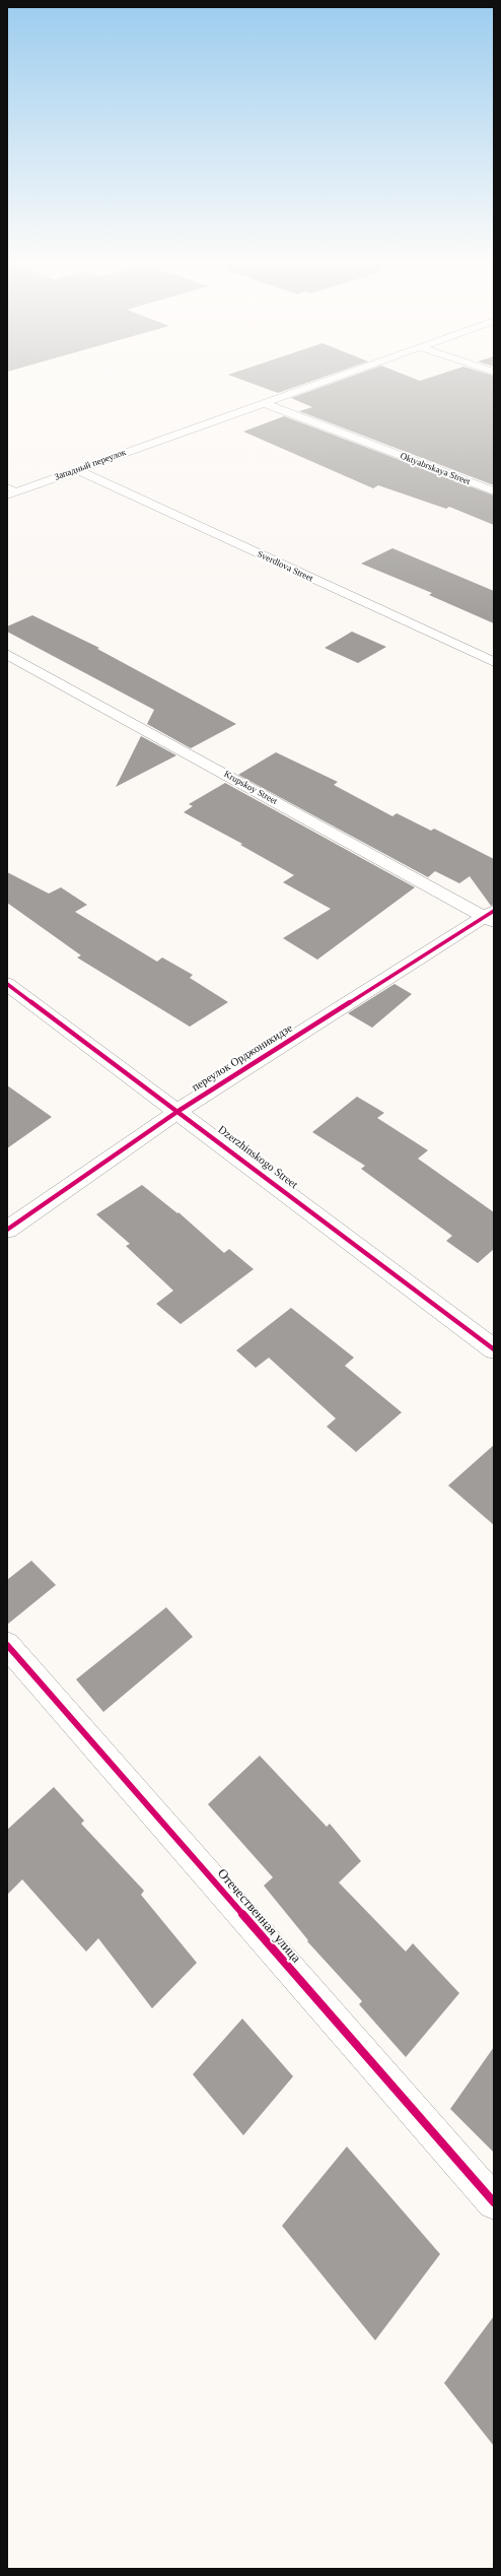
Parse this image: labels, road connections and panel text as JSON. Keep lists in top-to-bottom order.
{
  "streets": {
    "street": [
      "Западный переулок",
      "Oktyabrskaya Street",
      "Sverdlova Street",
      "Krupskoy Street",
      "переулок Орджоникидзе",
      "Dzerzhinskogo Street",
      "Отечественная улица"
    ]
  },
  "crossings": [
    ["Западный переулок", "Oktyabrskaya Street"],
    ["Западный переулок", "Sverdlova Street"],
    ["Krupskoy Street", "переулок Орджоникидзе"],
    ["переулок Орджоникидзе", "Dzerzhinskogo Street"]
  ]
}
